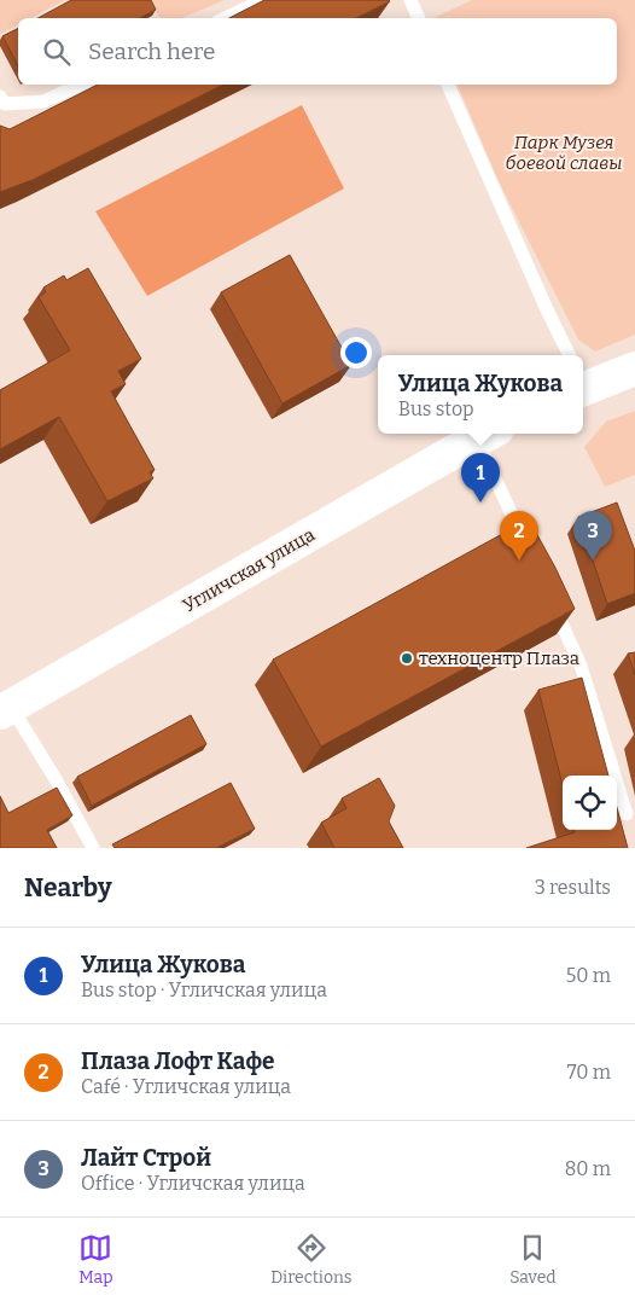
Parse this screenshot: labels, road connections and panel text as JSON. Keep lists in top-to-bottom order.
{
  "streets": {
    "main road": ["Угличская улица"]
  },
  "parks": ["Парк Музея боевой славы"],
  "places": ["техноцентр Плаза"],
  "page": {
    "search": "Search here",
    "popup": ["Улица Жукова", "Bus stop"],
    "pins": ["1", "2", "3"],
    "heading": ["Nearby", "3 results"],
    "list": [
      {
        "mark": "1",
        "name": "Улица Жукова",
        "note": "Bus stop · Угличская улица",
        "value": "50 m"
      },
      {
        "mark": "2",
        "name": "Плаза Лофт Кафе",
        "note": "Café · Угличская улица",
        "value": "70 m"
      },
      {
        "mark": "3",
        "name": "Лайт Строй",
        "note": "Office · Угличская улица",
        "value": "80 m"
      }
    ],
    "nav": ["Map", "Directions", "Saved"]
  }
}
